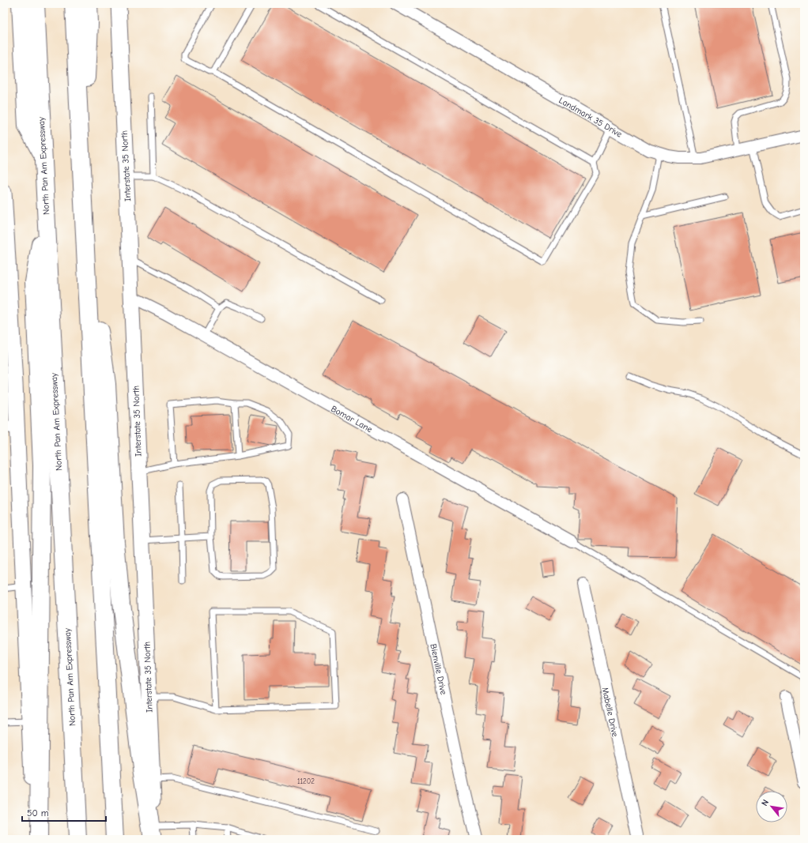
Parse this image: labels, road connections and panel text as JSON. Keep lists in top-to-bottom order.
{
  "streets": {
    "highway": ["North Pan Am Expressway"],
    "main road": ["Interstate 35 North"],
    "street": [
      "Landmark 35 Drive",
      "Bomar Lane",
      "Bienville Drive",
      "Mabelle Drive"
    ]
  },
  "crossings": [
    ["Interstate 35 North", "Bomar Lane"]
  ],
  "house_numbers": ["11202"],
  "scale_bar": "50 m",
  "north": "top left"
}
